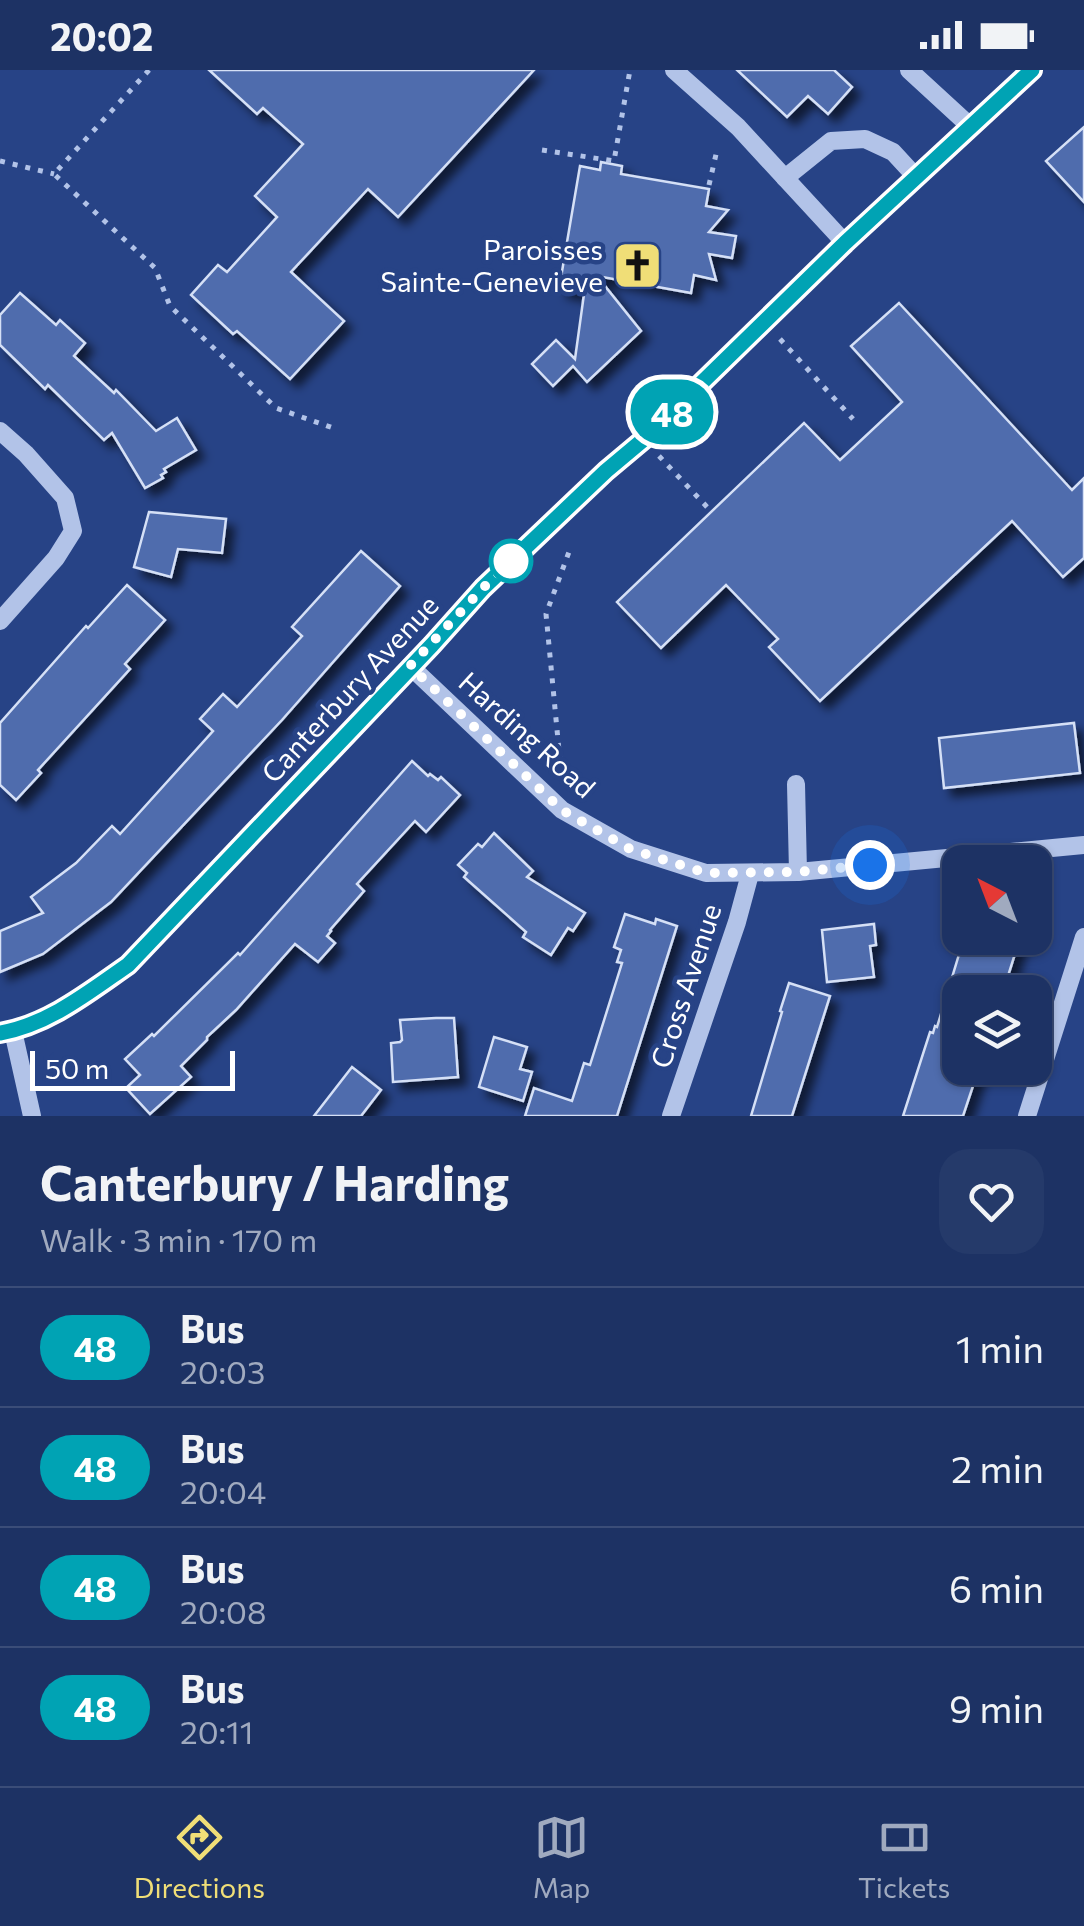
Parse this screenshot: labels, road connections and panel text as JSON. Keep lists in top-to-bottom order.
{
  "streets": {
    "street": ["Canterbury Avenue", "Harding Road", "Cross Avenue"]
  },
  "crossings": [
    ["Canterbury Avenue", "Harding Road"],
    ["Harding Road", "Cross Avenue"]
  ],
  "places": {
    "church": ["Paroisses Sainte-Genevieve"]
  },
  "lines": ["bus line 48"],
  "scale_bar": "50 m",
  "north": "top left",
  "page": {
    "status": "20:02",
    "on_map": "48",
    "scale": "50 m",
    "heading": ["Canterbury / Harding", "Walk · 3 min · 170 m"],
    "list": [
      {
        "mark": "48",
        "name": "Bus",
        "note": "20:03",
        "value": "1 min"
      },
      {
        "mark": "48",
        "name": "Bus",
        "note": "20:04",
        "value": "2 min"
      },
      {
        "mark": "48",
        "name": "Bus",
        "note": "20:08",
        "value": "6 min"
      },
      {
        "mark": "48",
        "name": "Bus",
        "note": "20:11",
        "value": "9 min"
      }
    ],
    "tabs": ["Directions", "Map", "Tickets"]
  }
}
